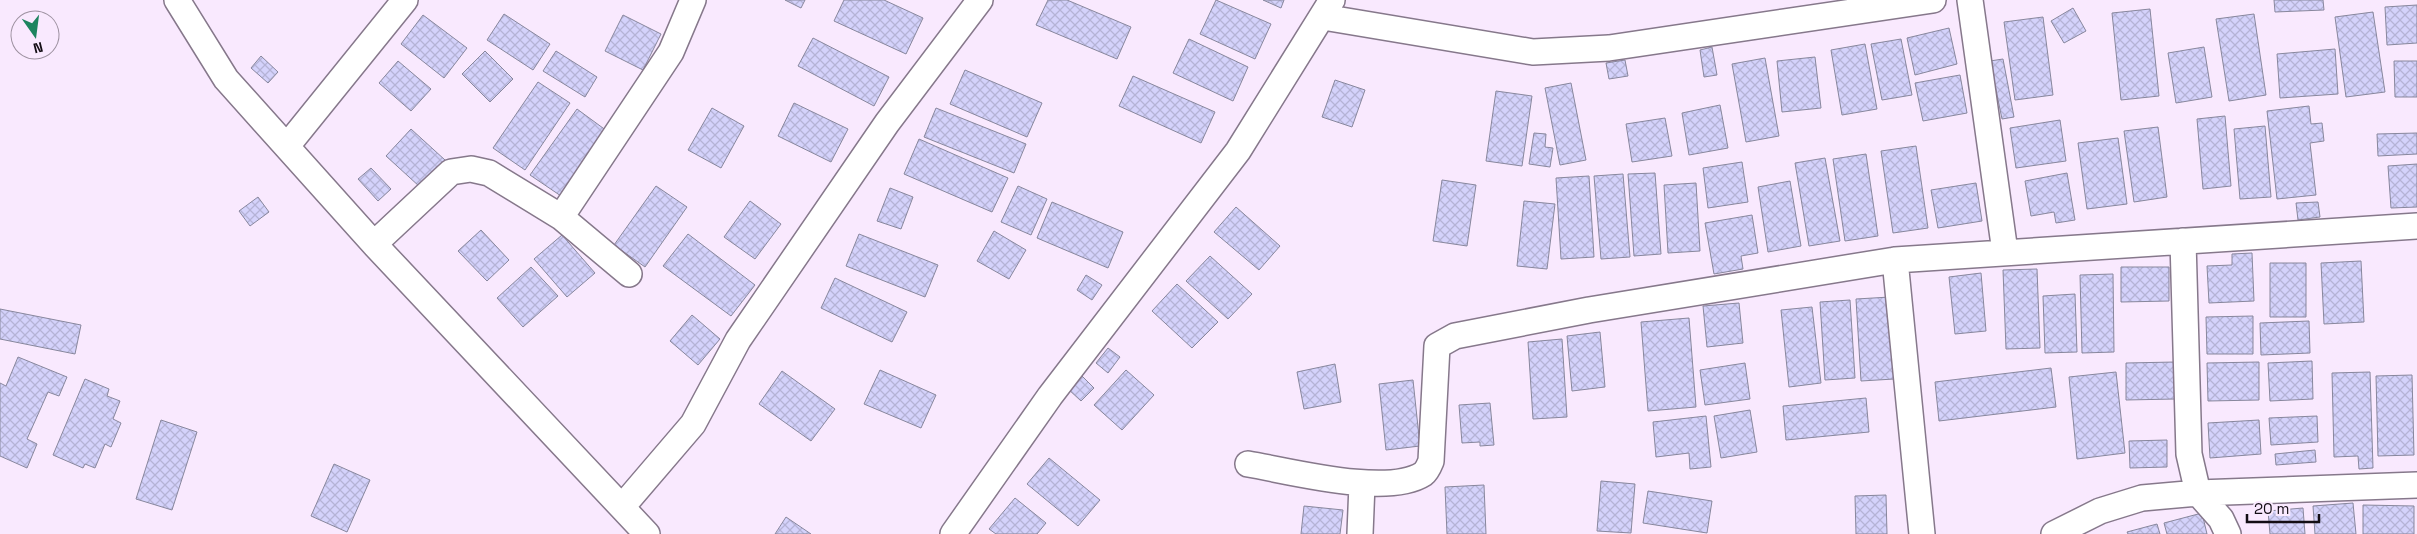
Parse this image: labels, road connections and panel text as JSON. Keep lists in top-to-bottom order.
{
  "scale_bar": "20 m",
  "north": "bottom"
}
